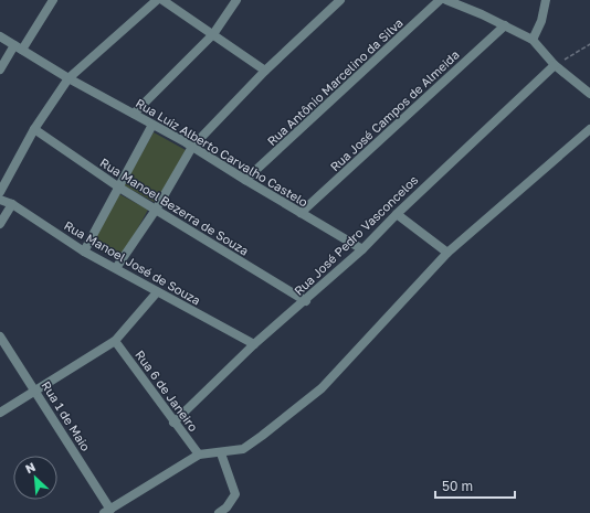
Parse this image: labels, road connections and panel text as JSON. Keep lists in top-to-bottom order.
{
  "streets": {
    "street": [
      "Rua Antônio Marcelino da Silva",
      "Rua José Campos de Almeida",
      "Rua Luiz Alberto Carvalho Castelo",
      "Rua Manoel Bezerra de Souza",
      "Rua José Pedro Vasconcelos",
      "Rua Manoel José de Souza",
      "Rua 6 de Janeiro",
      "Rua 1 de Maio"
    ]
  },
  "crossings": [
    ["Rua Antônio Marcelino da Silva", "Rua Luiz Alberto Carvalho Castelo"],
    ["Rua José Campos de Almeida", "Rua Luiz Alberto Carvalho Castelo"],
    ["Rua Luiz Alberto Carvalho Castelo", "Rua José Pedro Vasconcelos"],
    ["Rua Manoel Bezerra de Souza", "Rua José Pedro Vasconcelos"],
    ["Rua José Pedro Vasconcelos", "Rua Manoel José de Souza"],
    ["Rua José Pedro Vasconcelos", "Rua 6 de Janeiro"]
  ],
  "scale_bar": "50 m",
  "north": "top left"
}
